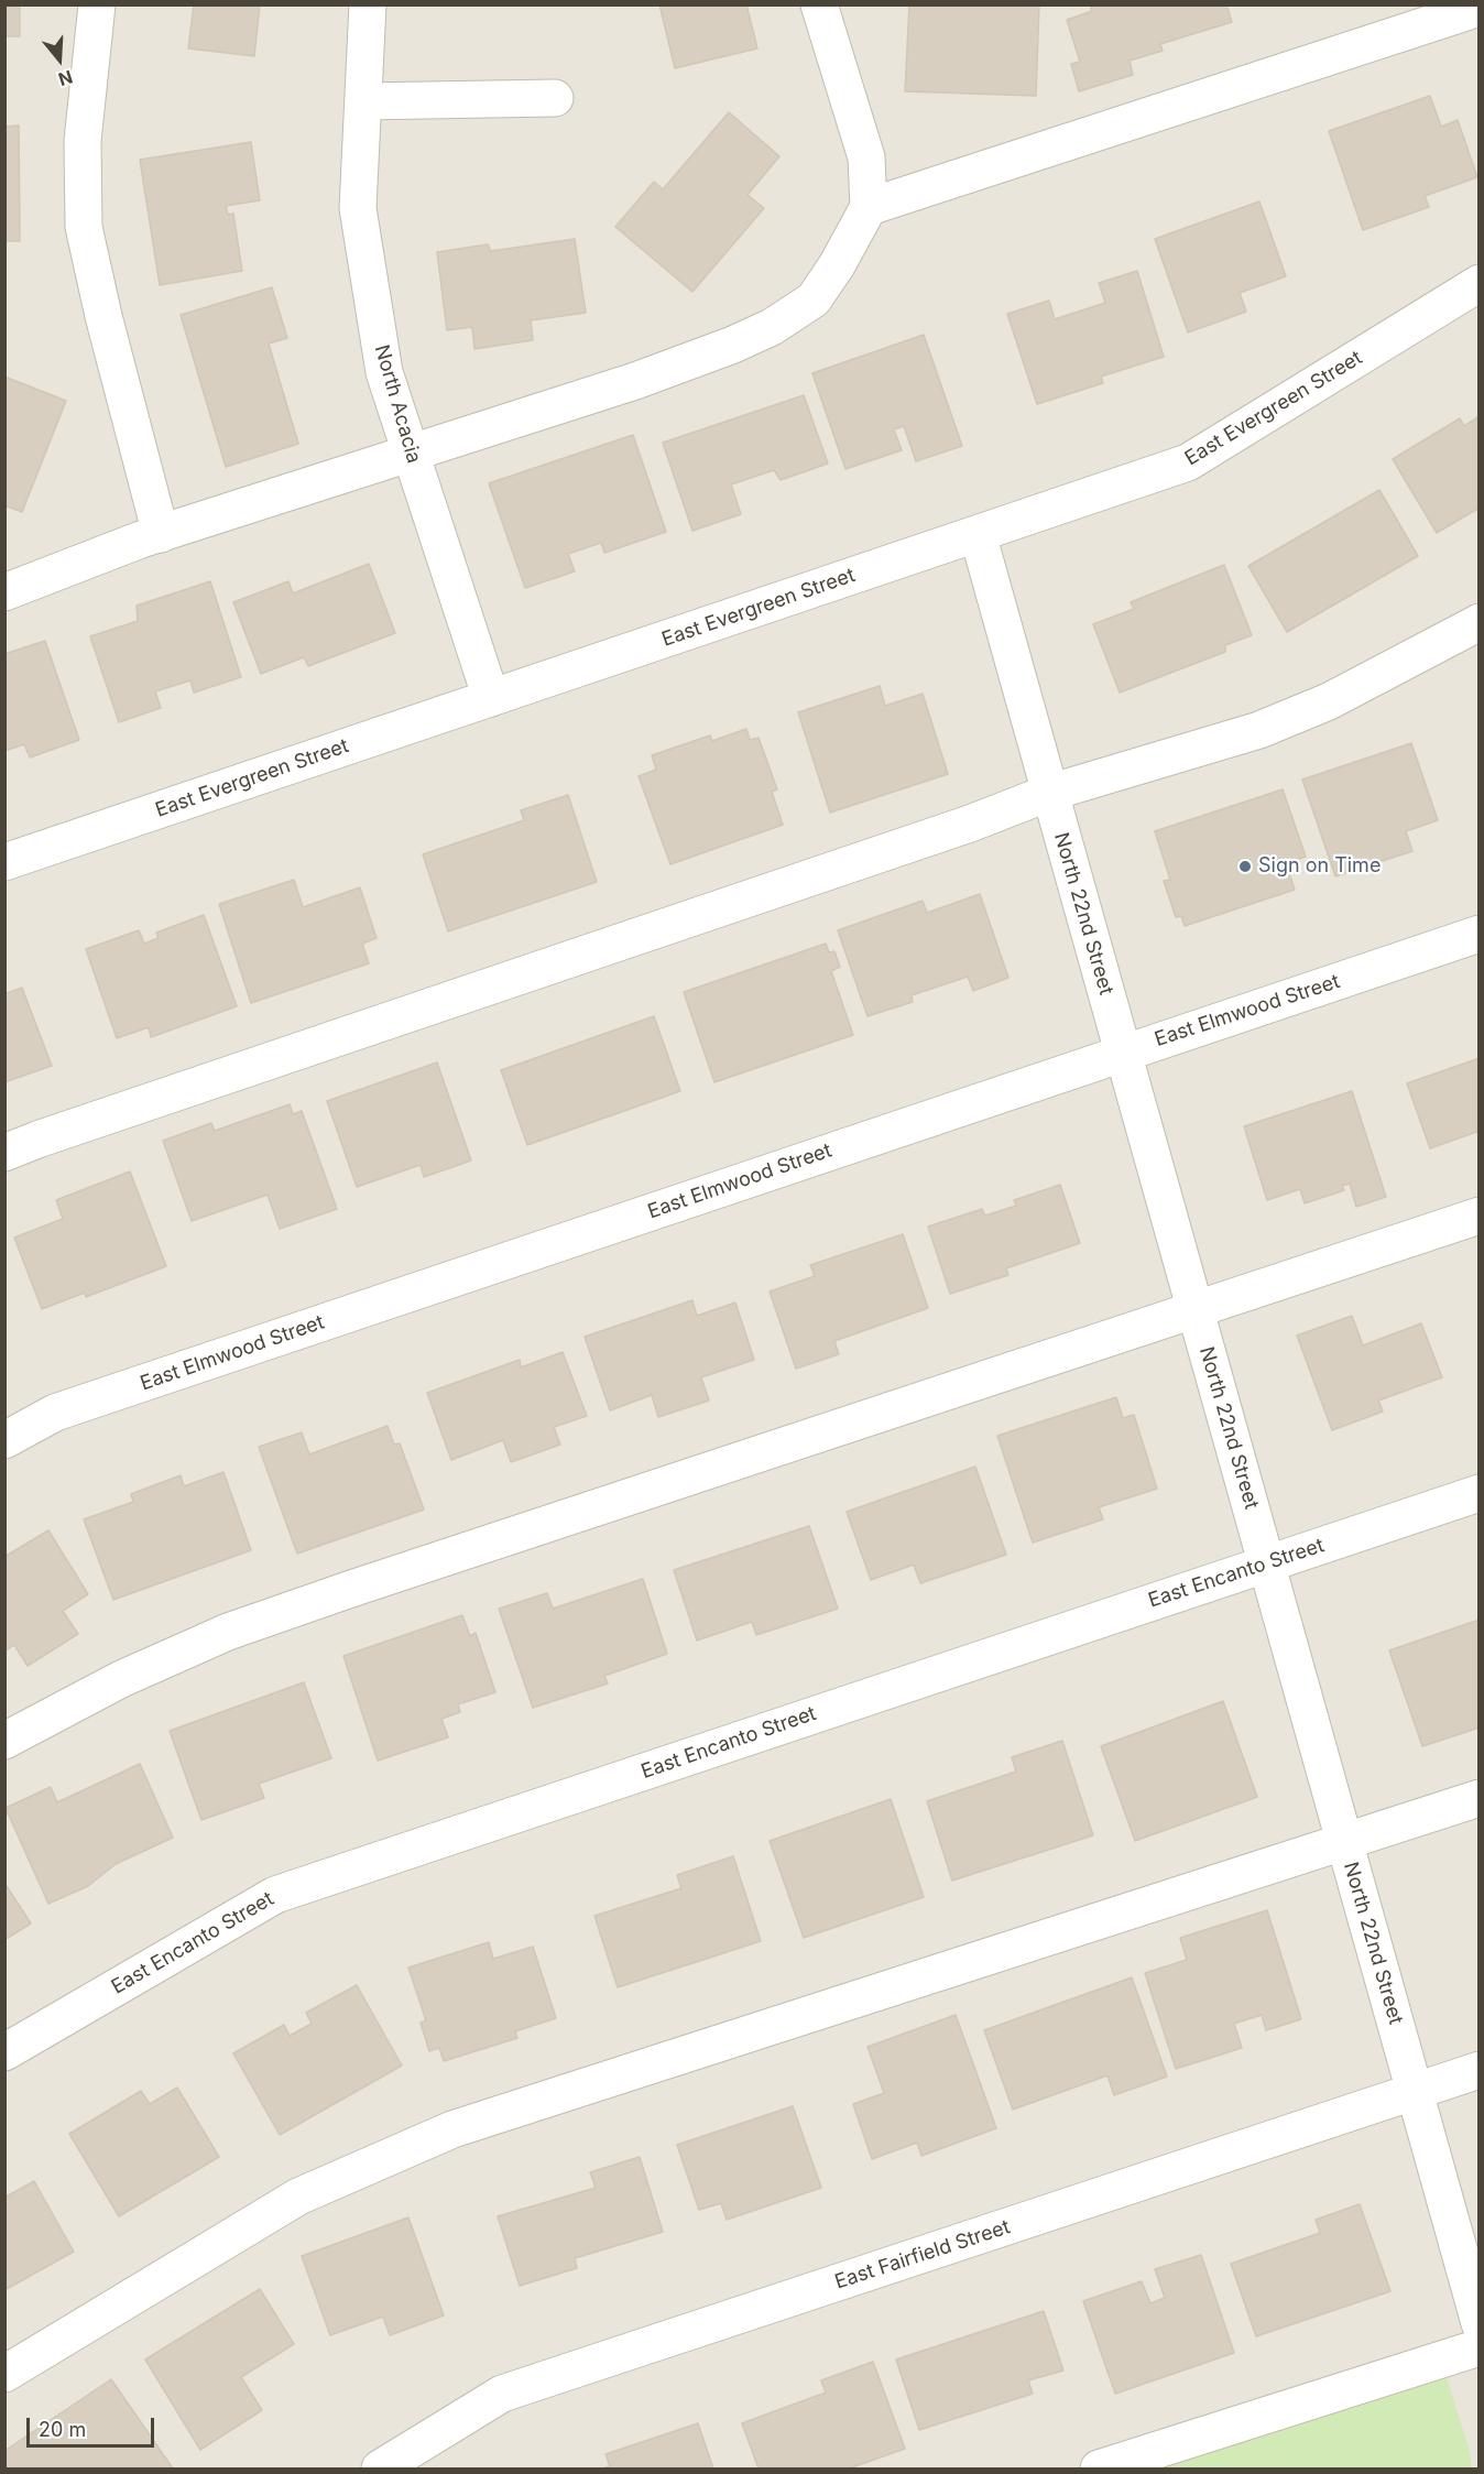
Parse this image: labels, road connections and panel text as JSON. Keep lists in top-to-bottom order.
{
  "streets": {
    "street": [
      "North Acacia",
      "East Evergreen Street",
      "North 22nd Street",
      "East Elmwood Street",
      "East Encanto Street",
      "East Fairfield Street"
    ]
  },
  "crossings": [
    ["North Acacia", "East Evergreen Street"],
    ["East Evergreen Street", "North 22nd Street"],
    ["North 22nd Street", "East Elmwood Street"],
    ["North 22nd Street", "East Encanto Street"],
    ["North 22nd Street", "East Fairfield Street"]
  ],
  "places": ["Sign on Time"],
  "scale_bar": "20 m",
  "north": "bottom"
}
